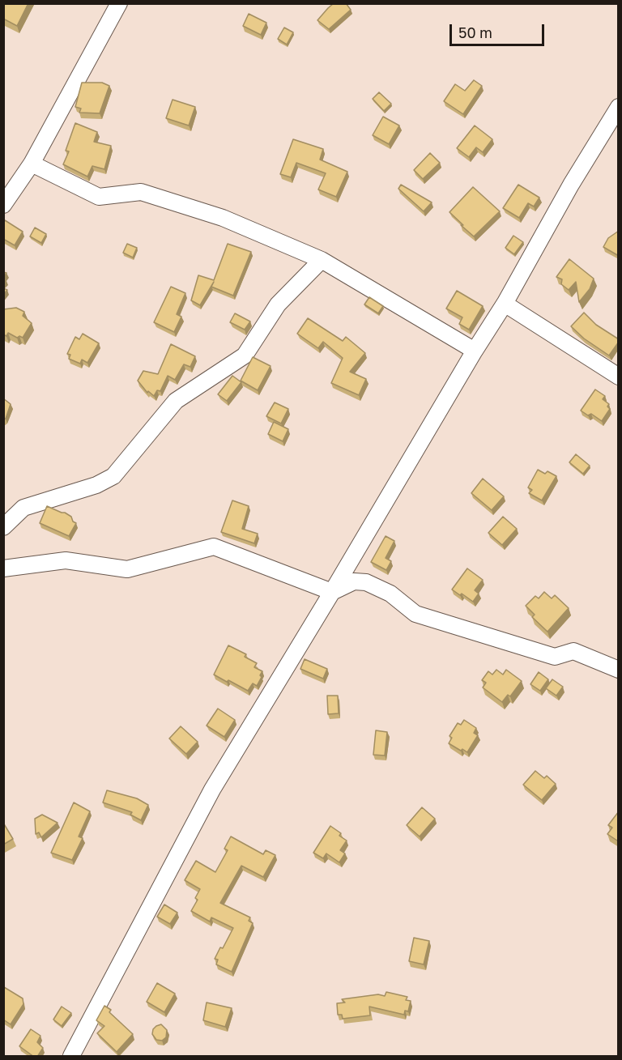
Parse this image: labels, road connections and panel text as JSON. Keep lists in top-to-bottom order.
{
  "scale_bar": "50 m"
}
